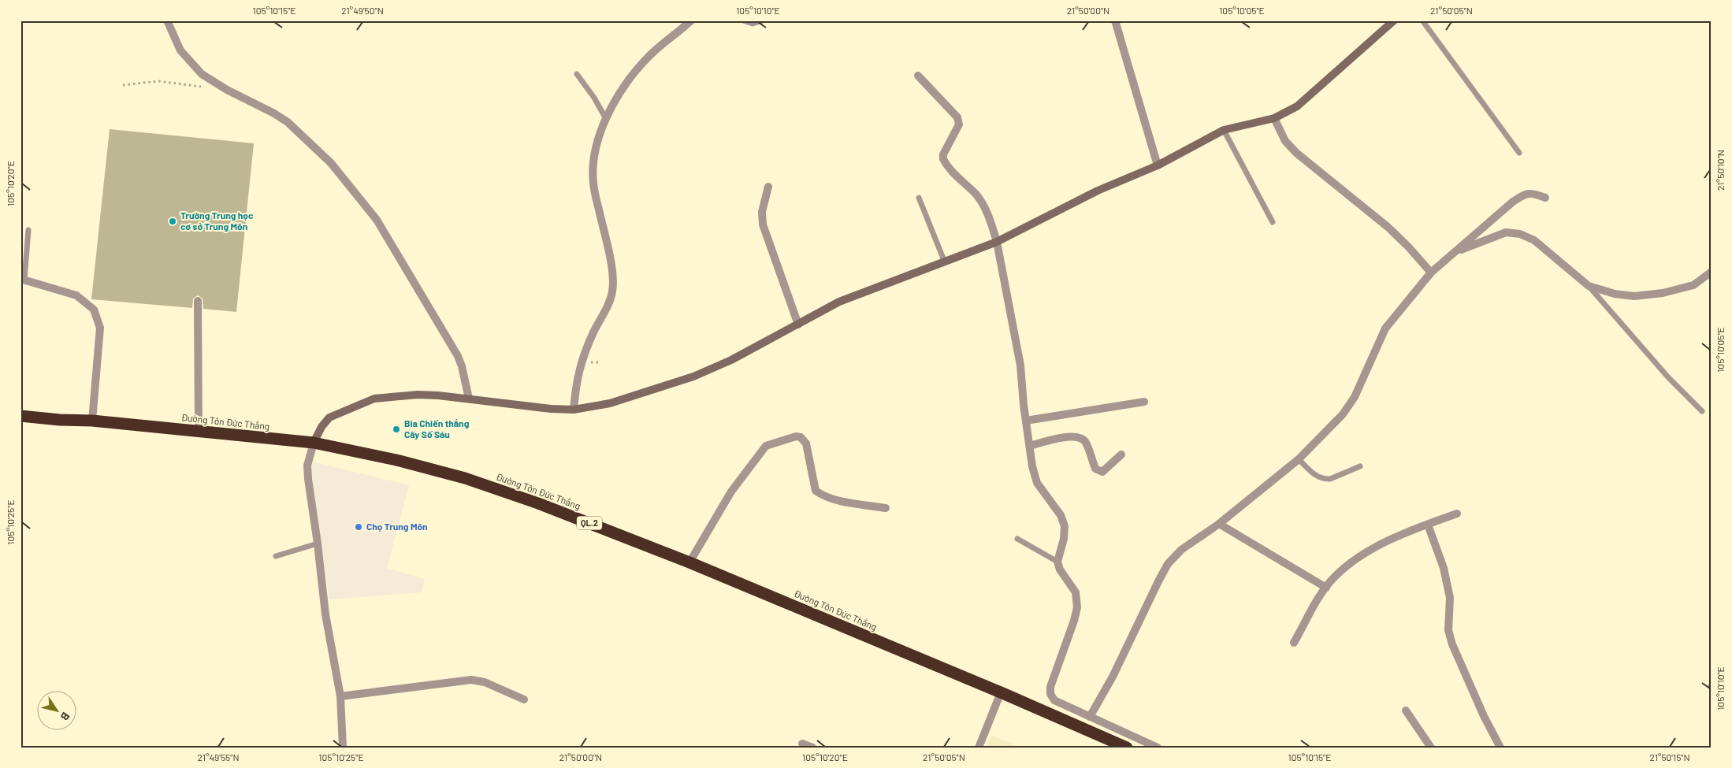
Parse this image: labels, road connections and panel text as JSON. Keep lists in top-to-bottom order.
{
  "streets": {
    "highway": ["Đường Tôn Đức Thắng", "QL.2"]
  },
  "places": ["Trường Trung học cơ sở Trung Môn", "Bia Chiến thắng Cây Số Sáu", "Chọ Trung Môn"],
  "north": "bottom right",
  "coordinates": [
    "105°10'15\"E",
    "21°49'50\"N",
    "105°10'10\"E",
    "21°50'00\"N",
    "105°10'05\"E",
    "21°50'05\"N",
    "21°50'10\"N",
    "105°10'20\"E",
    "105°10'25\"E",
    "21°49'55\"N",
    "21°50'15\"N"
  ]
}
